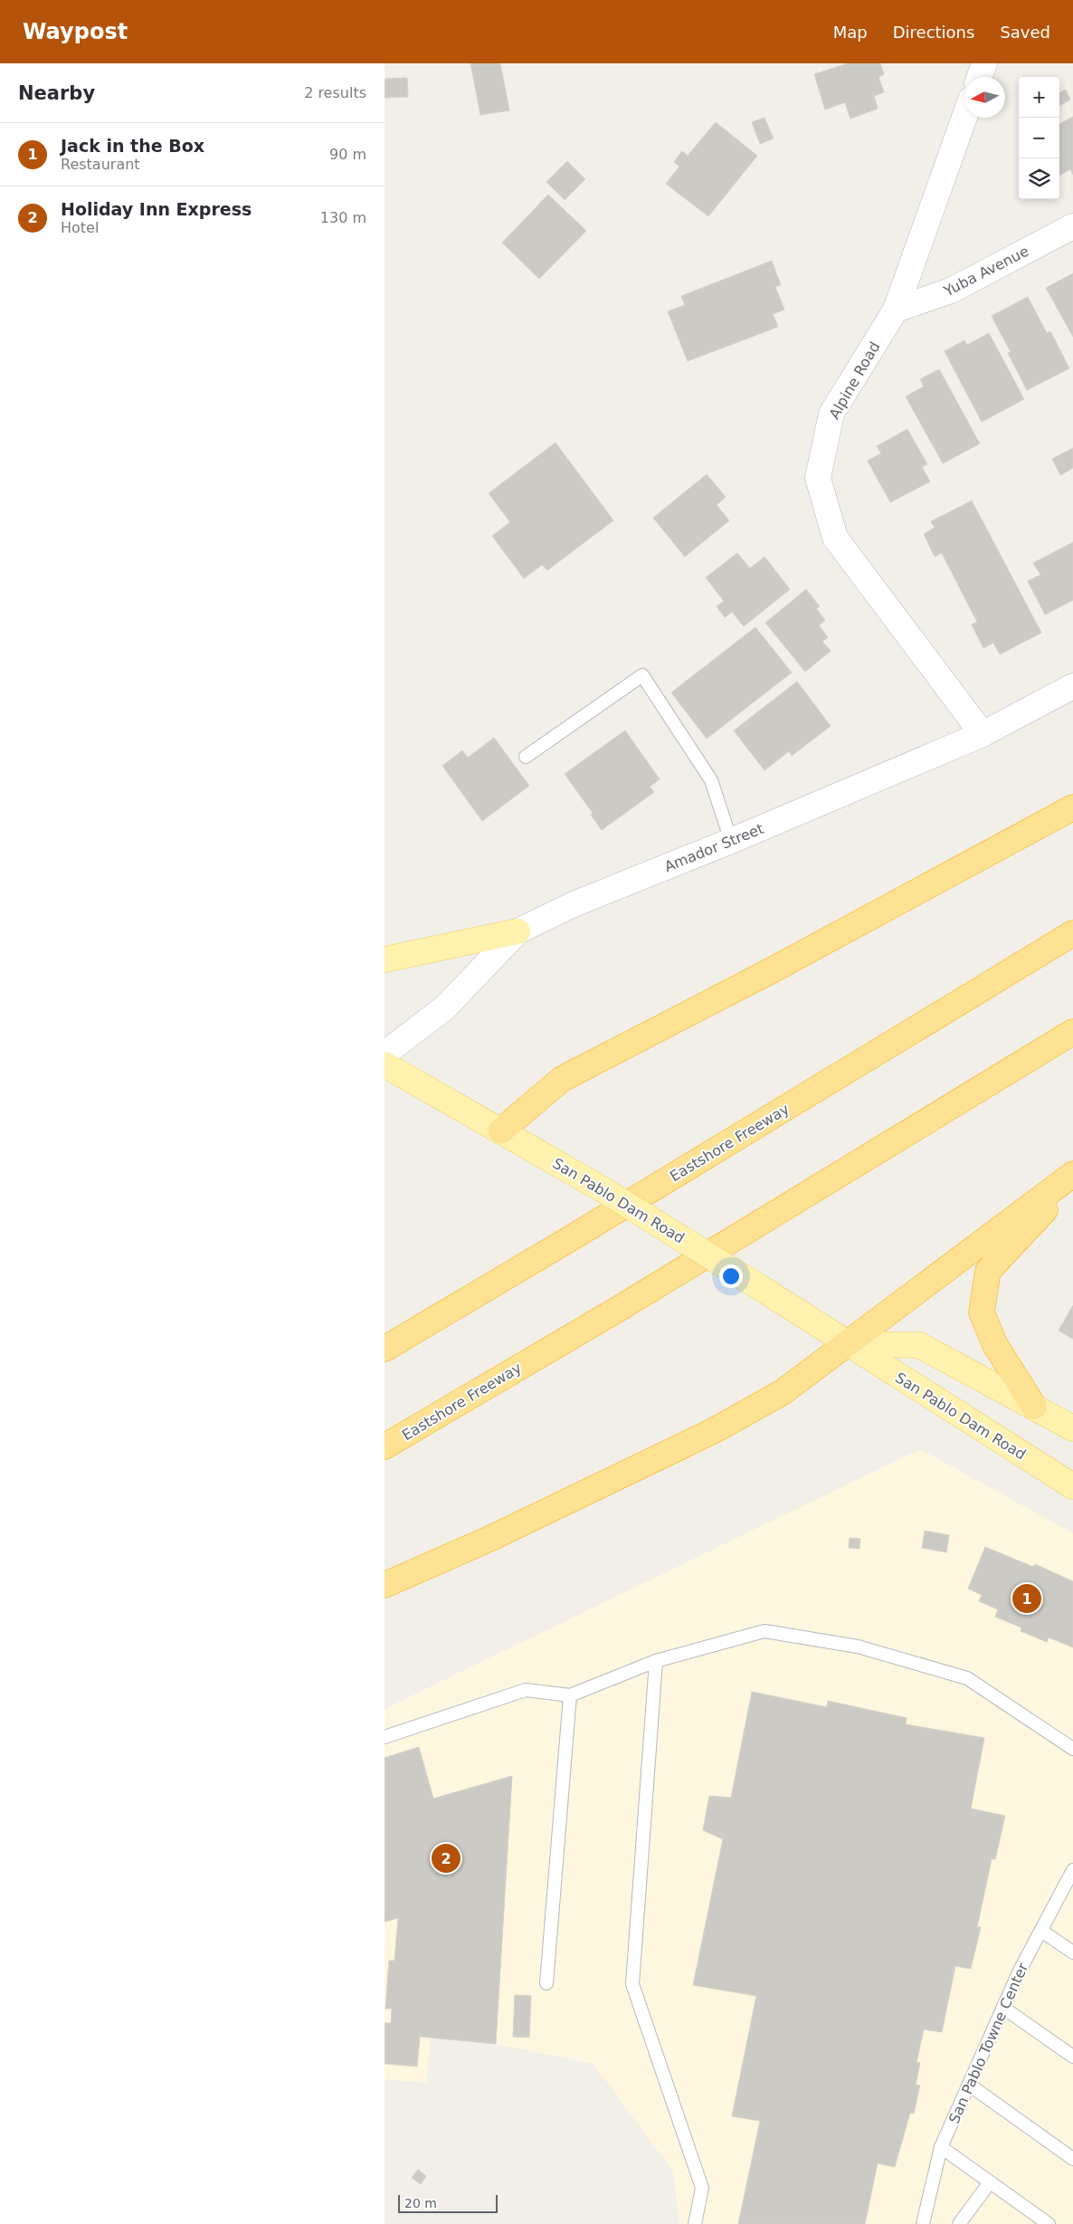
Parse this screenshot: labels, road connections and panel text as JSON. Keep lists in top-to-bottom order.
{
  "streets": {
    "highway": ["Eastshore Freeway"],
    "main road": ["San Pablo Dam Road"],
    "street": ["Yuba Avenue", "Alpine Road", "Amador Street"],
    "lane": ["San Pablo Towne Center"]
  },
  "crossings": [
    ["Yuba Avenue", "Alpine Road"],
    ["Alpine Road", "Amador Street"]
  ],
  "scale_bar": "20 m",
  "north": "left",
  "page": {
    "header": "Waypost",
    "nav": ["Map", "Directions", "Saved"],
    "heading": ["Nearby", "2 results"],
    "map_buttons": ["+", "−"],
    "list": [
      {
        "mark": "1",
        "name": "Jack in the Box",
        "note": "Restaurant",
        "value": "90 m"
      },
      {
        "mark": "2",
        "name": "Holiday Inn Express",
        "note": "Hotel",
        "value": "130 m"
      }
    ],
    "pins": ["1", "2"],
    "scale": "20 m"
  }
}
